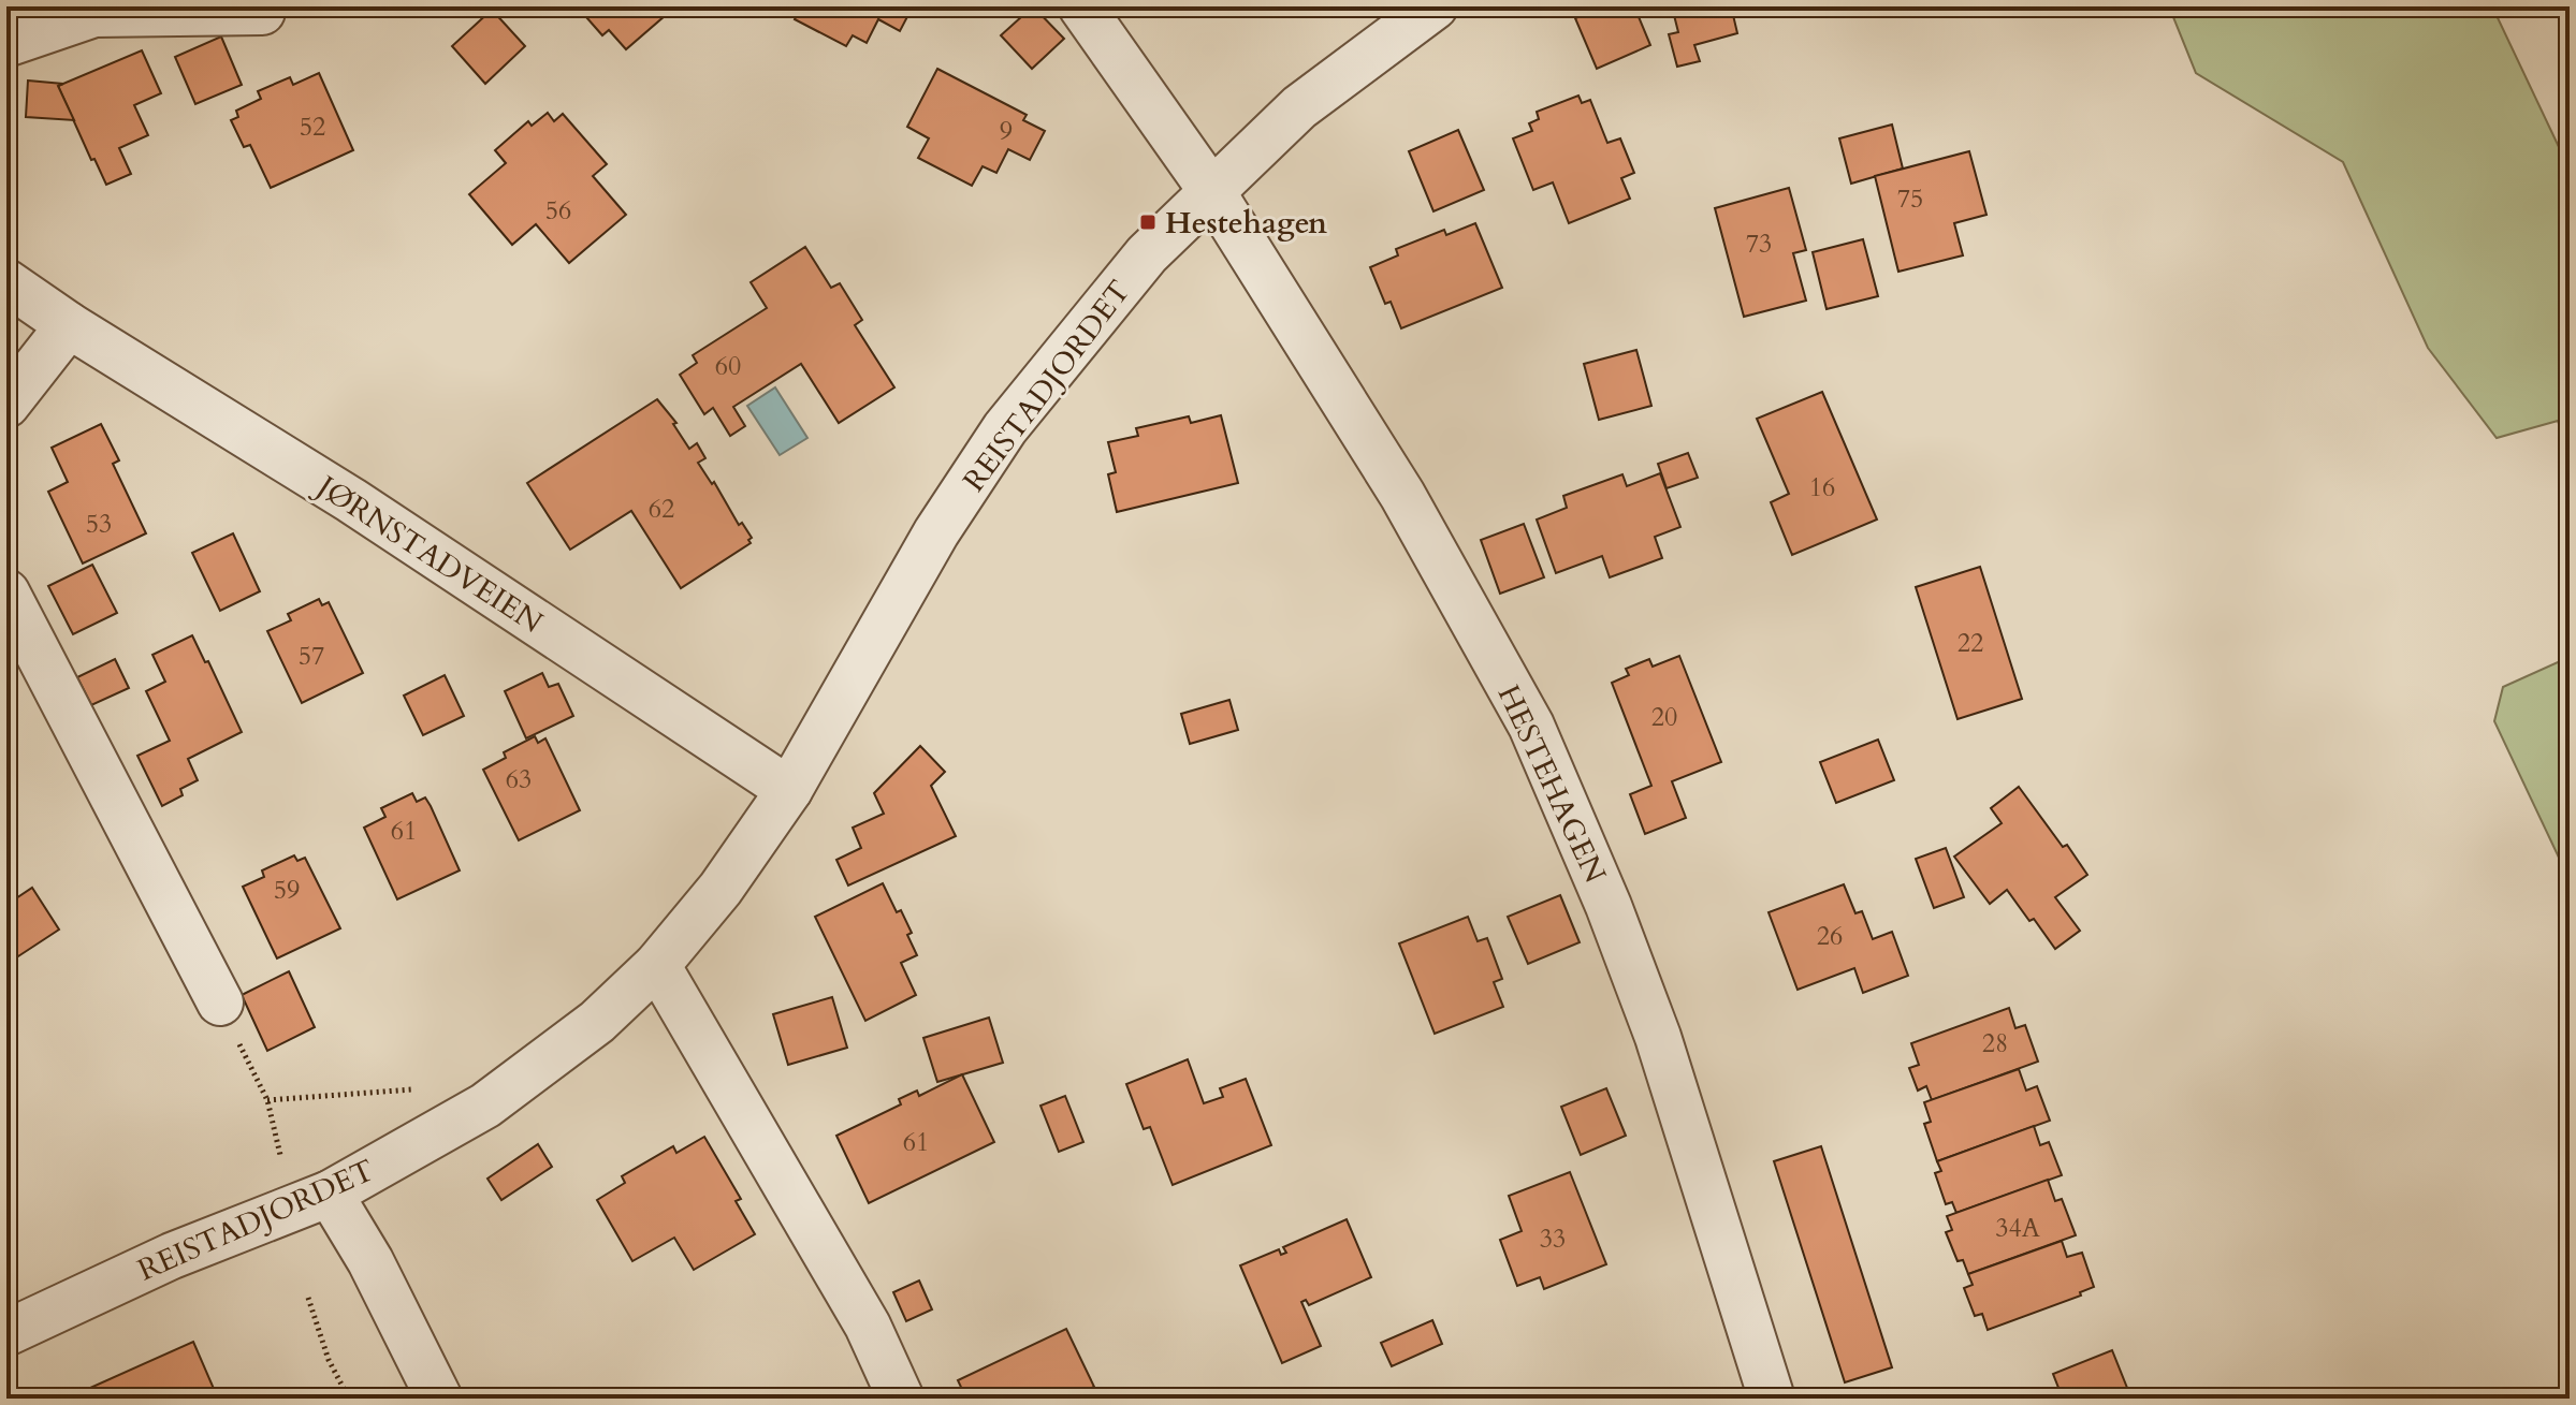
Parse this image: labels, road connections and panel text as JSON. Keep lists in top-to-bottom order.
{
  "streets": {
    "street": ["REISTADJORDET", "JØRNSTADVEIEN", "HESTEHAGEN"]
  },
  "crossings": [
    ["REISTADJORDET", "JØRNSTADVEIEN"],
    ["REISTADJORDET", "HESTEHAGEN"]
  ],
  "places": {
    "transit": ["Hestehagen"]
  },
  "house_numbers": [
    "52",
    "9",
    "75",
    "56",
    "73",
    "60",
    "16",
    "62",
    "53",
    "22",
    "57",
    "20",
    "63",
    "61",
    "59",
    "26",
    "28",
    "61",
    "34A",
    "33"
  ]
}
